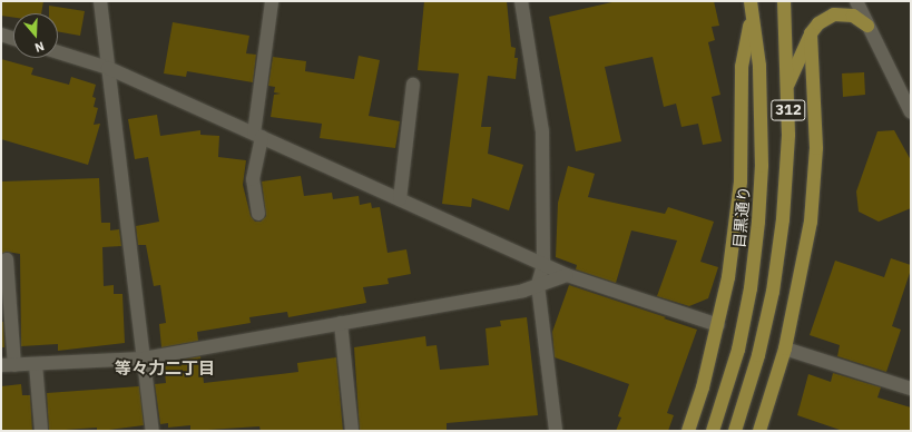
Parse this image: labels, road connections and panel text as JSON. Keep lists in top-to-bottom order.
{
  "streets": {
    "main road": ["312", "目黒通り"]
  },
  "districts": ["等々力二丁目"],
  "north": "bottom"
}
